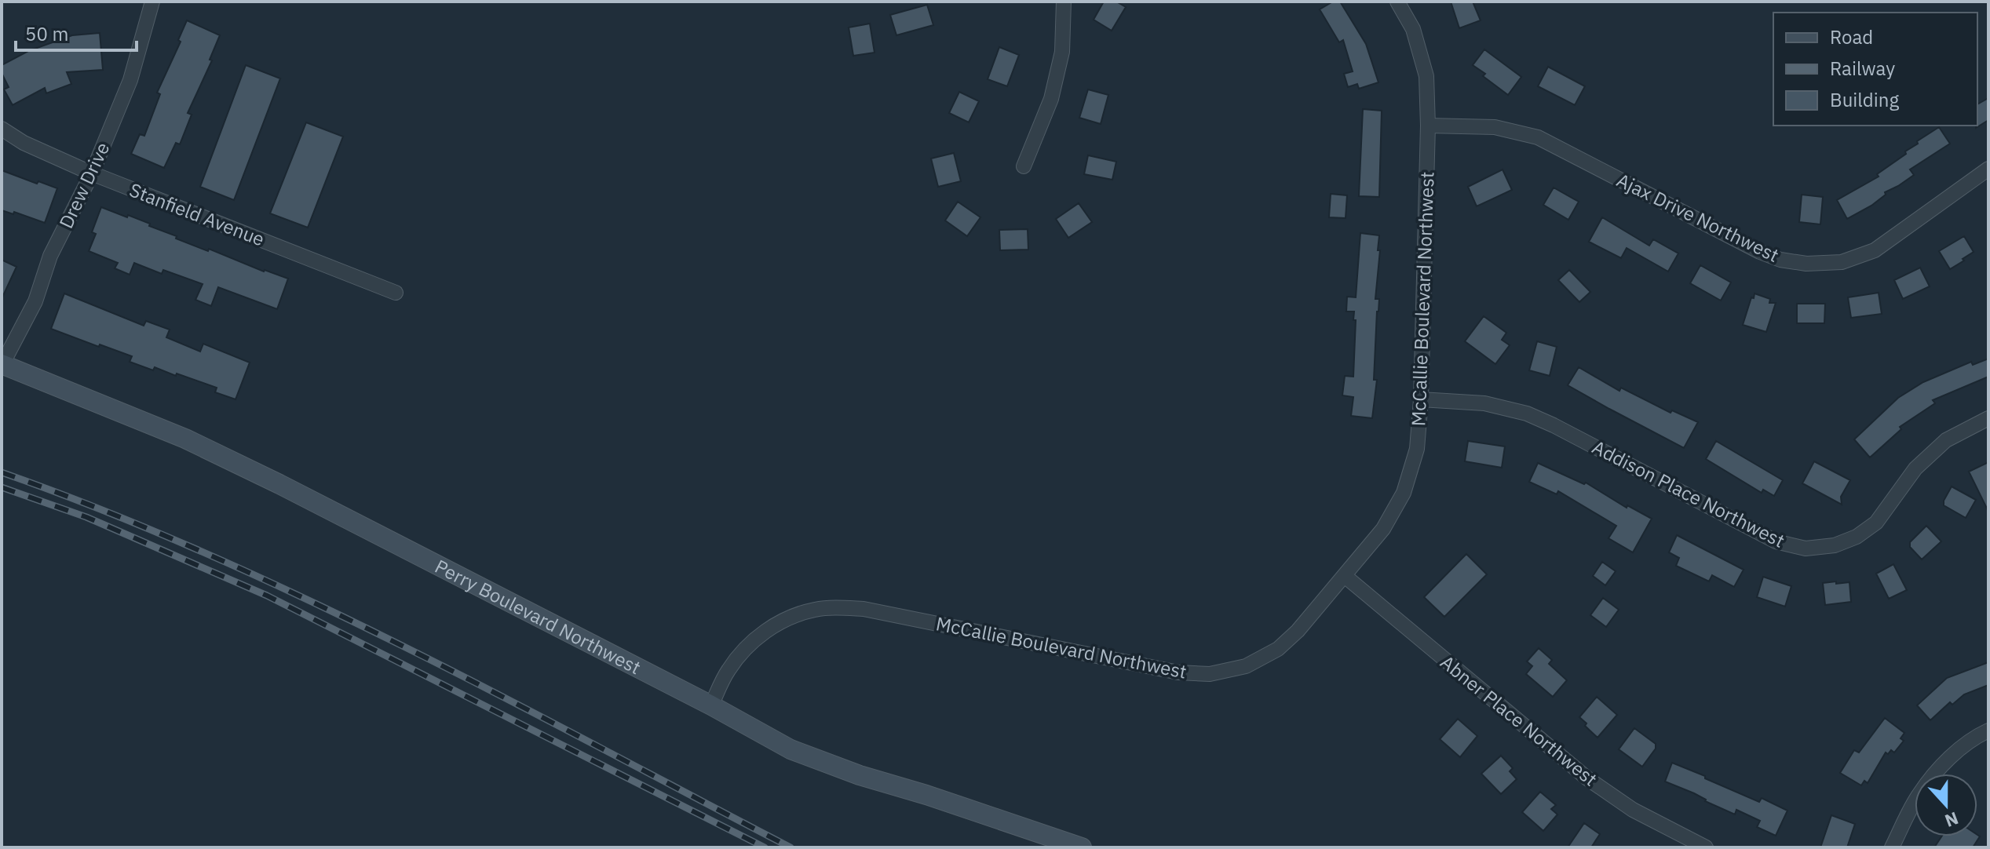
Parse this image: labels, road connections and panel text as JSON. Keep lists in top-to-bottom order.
{
  "streets": {
    "street": [
      "Drew Drive",
      "Stanfield Avenue",
      "Ajax Drive Northwest",
      "McCallie Boulevard Northwest",
      "Addison Place Northwest",
      "Perry Boulevard Northwest",
      "Abner Place Northwest"
    ]
  },
  "crossings": [
    ["Drew Drive", "Stanfield Avenue"],
    ["Drew Drive", "Perry Boulevard Northwest"],
    ["Ajax Drive Northwest", "McCallie Boulevard Northwest"],
    ["McCallie Boulevard Northwest", "Addison Place Northwest"],
    ["McCallie Boulevard Northwest", "Perry Boulevard Northwest"],
    ["McCallie Boulevard Northwest", "Abner Place Northwest"]
  ],
  "legend": ["Road", "Railway", "Building"],
  "scale_bar": "50 m",
  "north": "bottom"
}
